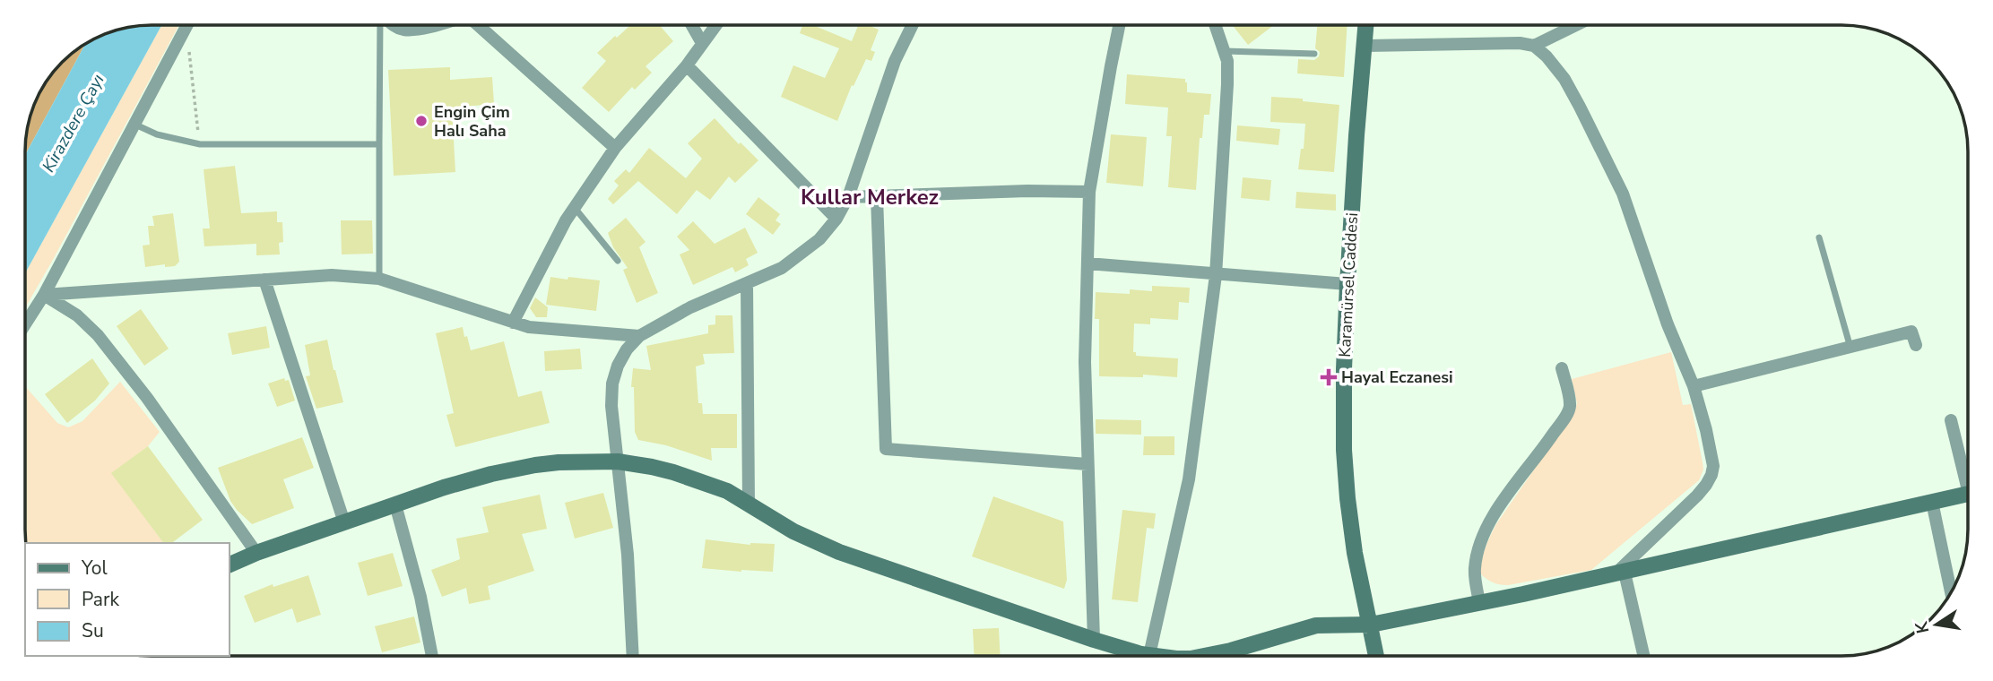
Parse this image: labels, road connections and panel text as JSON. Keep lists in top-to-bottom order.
{
  "streets": {
    "main road": ["Karamürsel Caddesi"]
  },
  "districts": ["Kullar Merkez"],
  "water": ["Kirazdere Çayı"],
  "places": {
    "other": ["Engin Çim Halı Saha"],
    "health": ["Hayal Eczanesi"]
  },
  "legend": ["Yol", "Park", "Su"],
  "north": "left"
}
